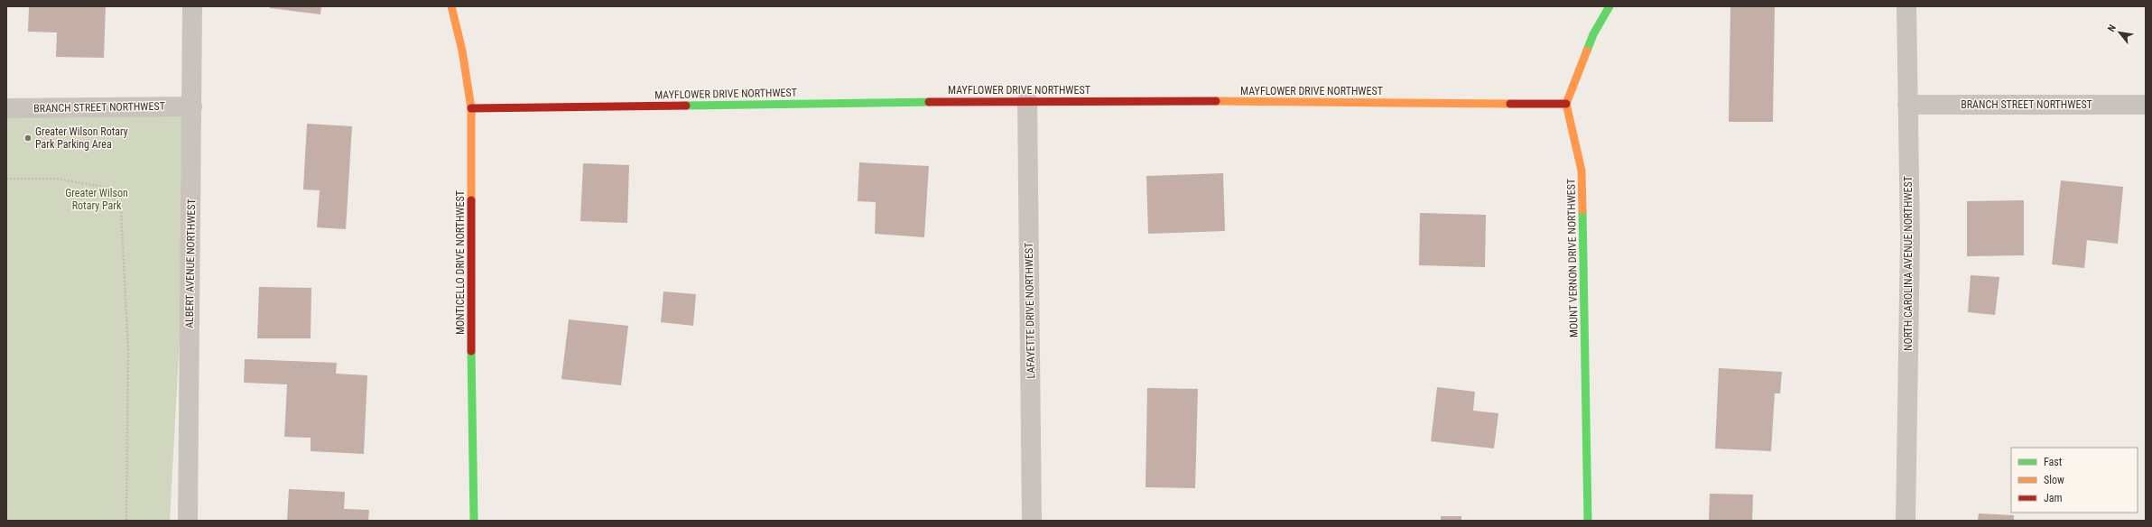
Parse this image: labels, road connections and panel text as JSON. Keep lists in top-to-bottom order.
{
  "streets": {
    "street": [
      "MAYFLOWER DRIVE NORTHWEST",
      "BRANCH STREET NORTHWEST",
      "MOUNT VERNON DRIVE NORTHWEST",
      "MONTICELLO DRIVE NORTHWEST",
      "ALBERT AVENUE NORTHWEST",
      "NORTH CAROLINA AVENUE NORTHWEST",
      "LAFAYETTE DRIVE NORTHWEST"
    ]
  },
  "crossings": [
    ["MAYFLOWER DRIVE NORTHWEST", "MOUNT VERNON DRIVE NORTHWEST"],
    ["MAYFLOWER DRIVE NORTHWEST", "MONTICELLO DRIVE NORTHWEST"],
    ["MAYFLOWER DRIVE NORTHWEST", "LAFAYETTE DRIVE NORTHWEST"],
    ["BRANCH STREET NORTHWEST", "ALBERT AVENUE NORTHWEST"],
    ["BRANCH STREET NORTHWEST", "NORTH CAROLINA AVENUE NORTHWEST"]
  ],
  "parks": ["Greater Wilson Rotary Park"],
  "places": ["Greater Wilson Rotary Park Parking Area"],
  "legend": ["Fast", "Slow", "Jam"],
  "north": "top left"
}
